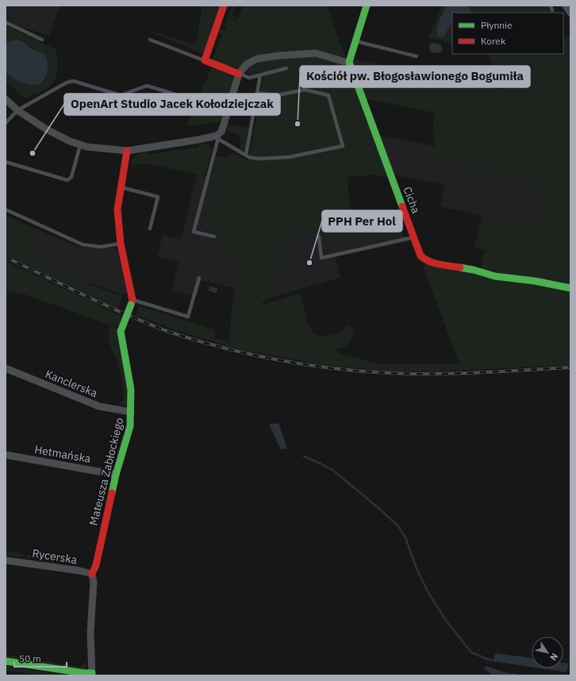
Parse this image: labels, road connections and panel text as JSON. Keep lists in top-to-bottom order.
{
  "streets": {
    "street": [
      "Cicha",
      "Kanclerska",
      "Hetmańska",
      "Mateusza Zabłockiego",
      "Rycerska"
    ]
  },
  "crossings": [
    ["Kanclerska", "Mateusza Zabłockiego"],
    ["Hetmańska", "Mateusza Zabłockiego"],
    ["Mateusza Zabłockiego", "Rycerska"]
  ],
  "places": ["Kościół pw. Błogosławionego Bogumiła", "OpenArt Studio Jacek Kołodziejczak", "PPH Per Hol"],
  "legend": ["Płynnie", "Korek"],
  "scale_bar": "50 m",
  "north": "bottom right"
}
